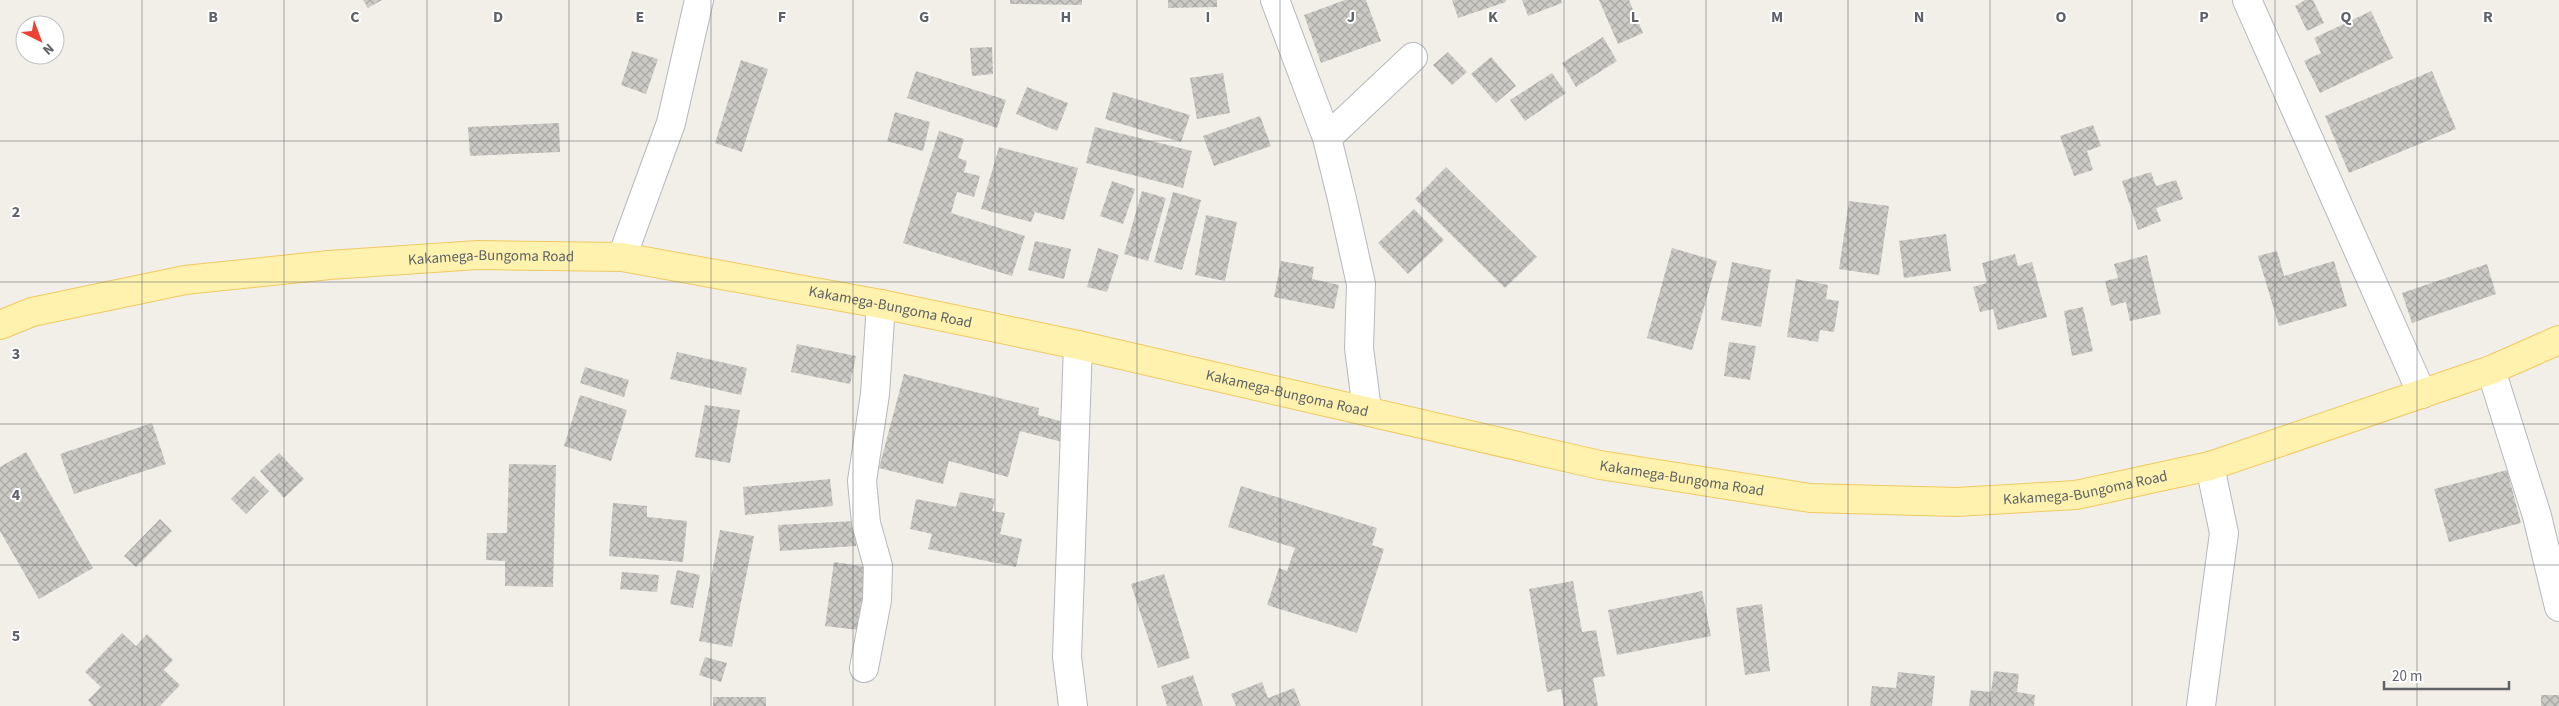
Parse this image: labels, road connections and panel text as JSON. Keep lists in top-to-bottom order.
{
  "streets": {
    "main road": ["Kakamega-Bungoma Road"]
  },
  "scale_bar": "20 m",
  "north": "bottom right",
  "grid": {
    "columns": [
      "B",
      "C",
      "D",
      "E",
      "F",
      "G",
      "H",
      "I",
      "J",
      "K",
      "L",
      "M",
      "N",
      "O",
      "P",
      "Q",
      "R"
    ],
    "rows": [
      "2",
      "3",
      "4",
      "5"
    ]
  }
}
